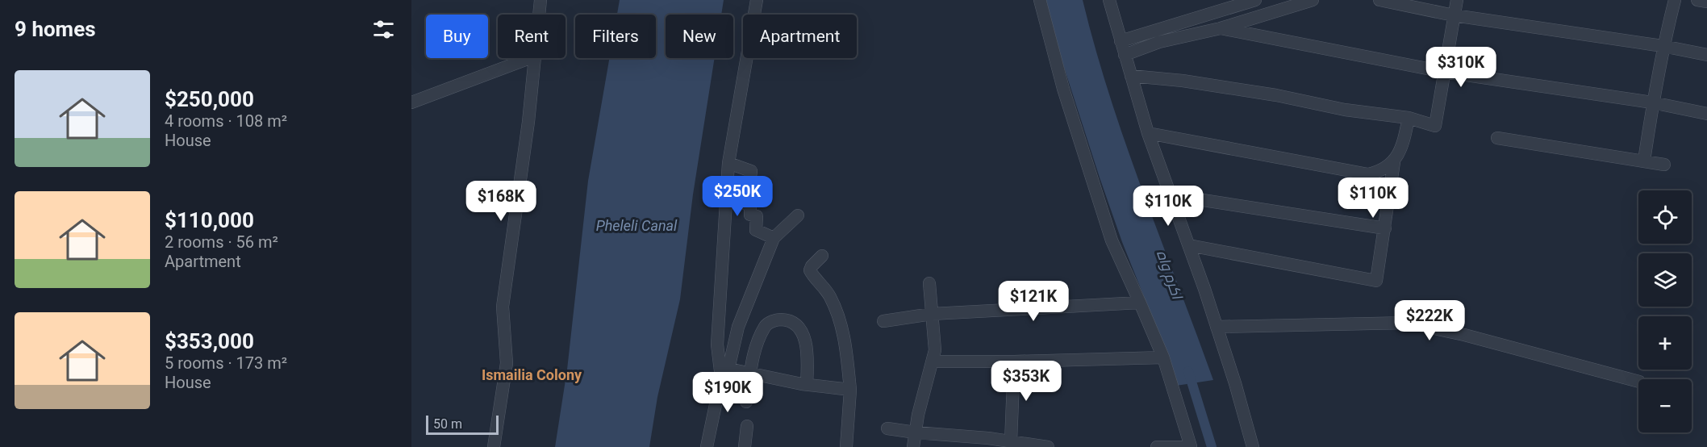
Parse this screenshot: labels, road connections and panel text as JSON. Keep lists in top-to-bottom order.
{
  "districts": ["Ismailia Colony"],
  "water": ["Pheleli Canal", "اکرم واہ"],
  "scale_bar": "50 m",
  "page": {
    "heading": "9 homes",
    "chip": [
      "Buy",
      "Rent",
      "Filters",
      "New",
      "Apartment"
    ],
    "price": [
      "$310K",
      "$250K",
      "$110K",
      "$168K",
      "$110K",
      "$121K",
      "$222K",
      "$353K",
      "$190K"
    ],
    "list": [
      {
        "name": "$250,000",
        "note": "4 rooms · 108 m² · House"
      },
      {
        "name": "$110,000",
        "note": "2 rooms · 56 m² · Apartment"
      },
      {
        "name": "$353,000",
        "note": "5 rooms · 173 m² · House"
      }
    ],
    "map_buttons": ["+", "−"],
    "scale": "50 m"
  }
}
